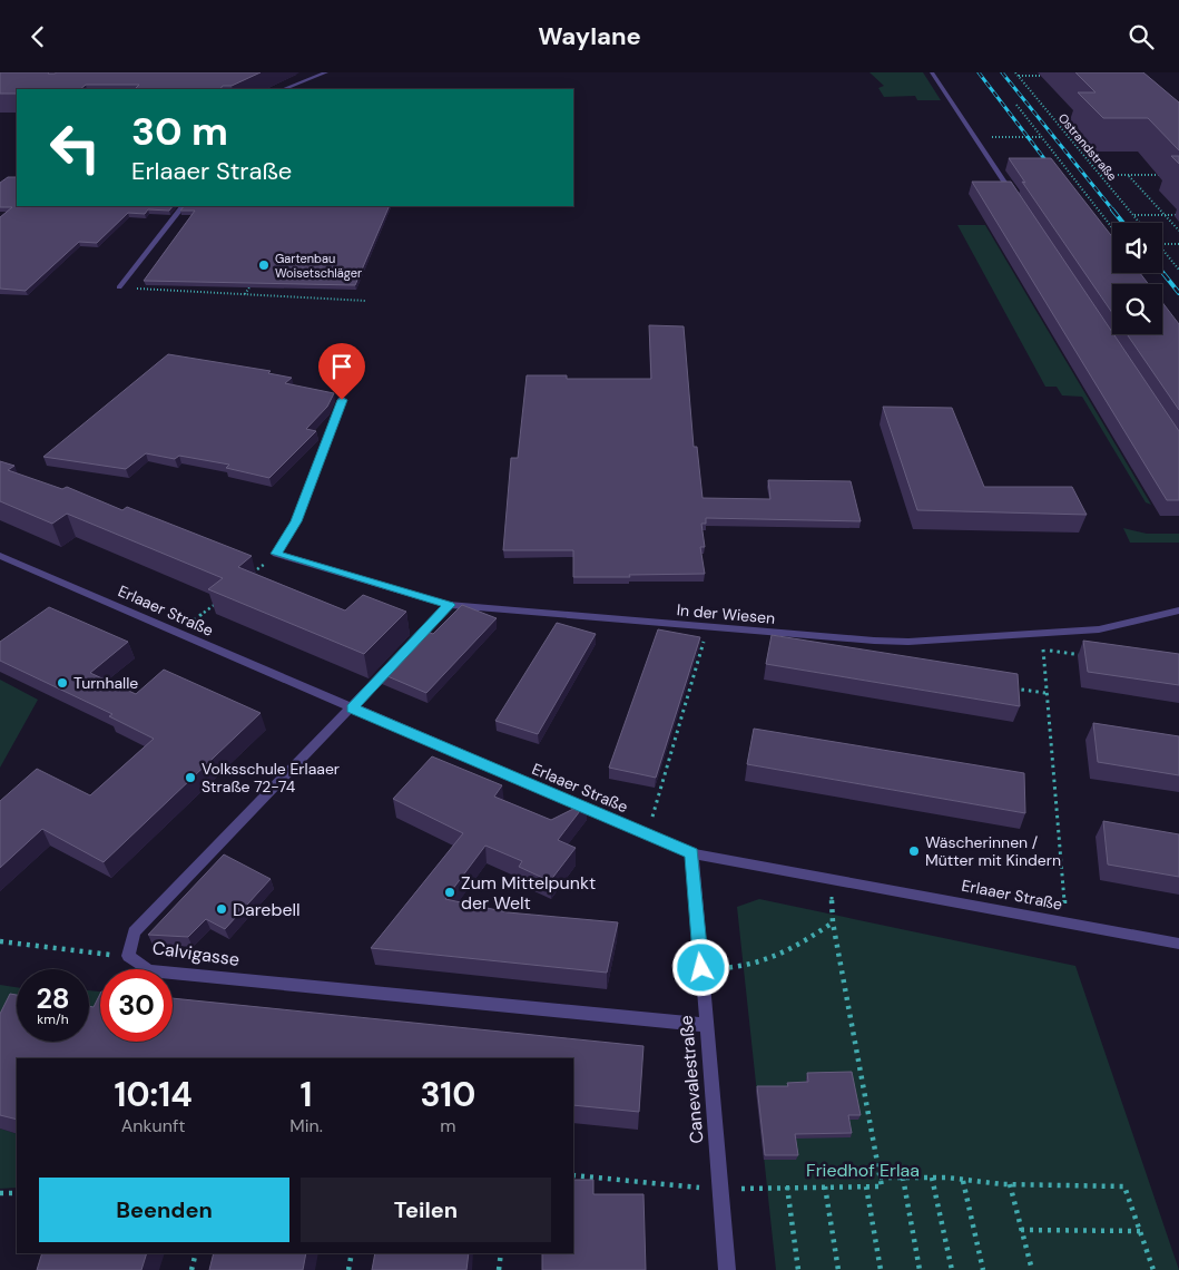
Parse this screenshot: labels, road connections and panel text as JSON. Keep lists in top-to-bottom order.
{
  "streets": {
    "street": [
      "Erlaaer Straße",
      "In der Wiesen",
      "Calvigasse",
      "Canevalestraße"
    ],
    "path": ["Ostrandstraße"]
  },
  "crossings": [
    ["Erlaaer Straße", "Calvigasse"],
    ["Erlaaer Straße", "Canevalestraße"],
    ["In der Wiesen", "Calvigasse"],
    ["Calvigasse", "Canevalestraße"]
  ],
  "parks": ["Friedhof Erlaa"],
  "places": [
    "Gartenbau Woisetschläger",
    "Turnhalle",
    "Volksschule Erlaaer Straße 72-74",
    "Wäscherinnen / Mütter mit Kindern",
    "Zum Mittelpunkt der Welt",
    "Darebell"
  ],
  "page": {
    "header": "Waylane",
    "turn": ["30 m", "Erlaaer Straße"],
    "speed": "28 km/h",
    "limit": "30",
    "eta": [
      "10:14",
      "Ankunft",
      "1",
      "Min.",
      "310",
      "m"
    ],
    "buttons": ["Beenden", "Teilen"]
  }
}
